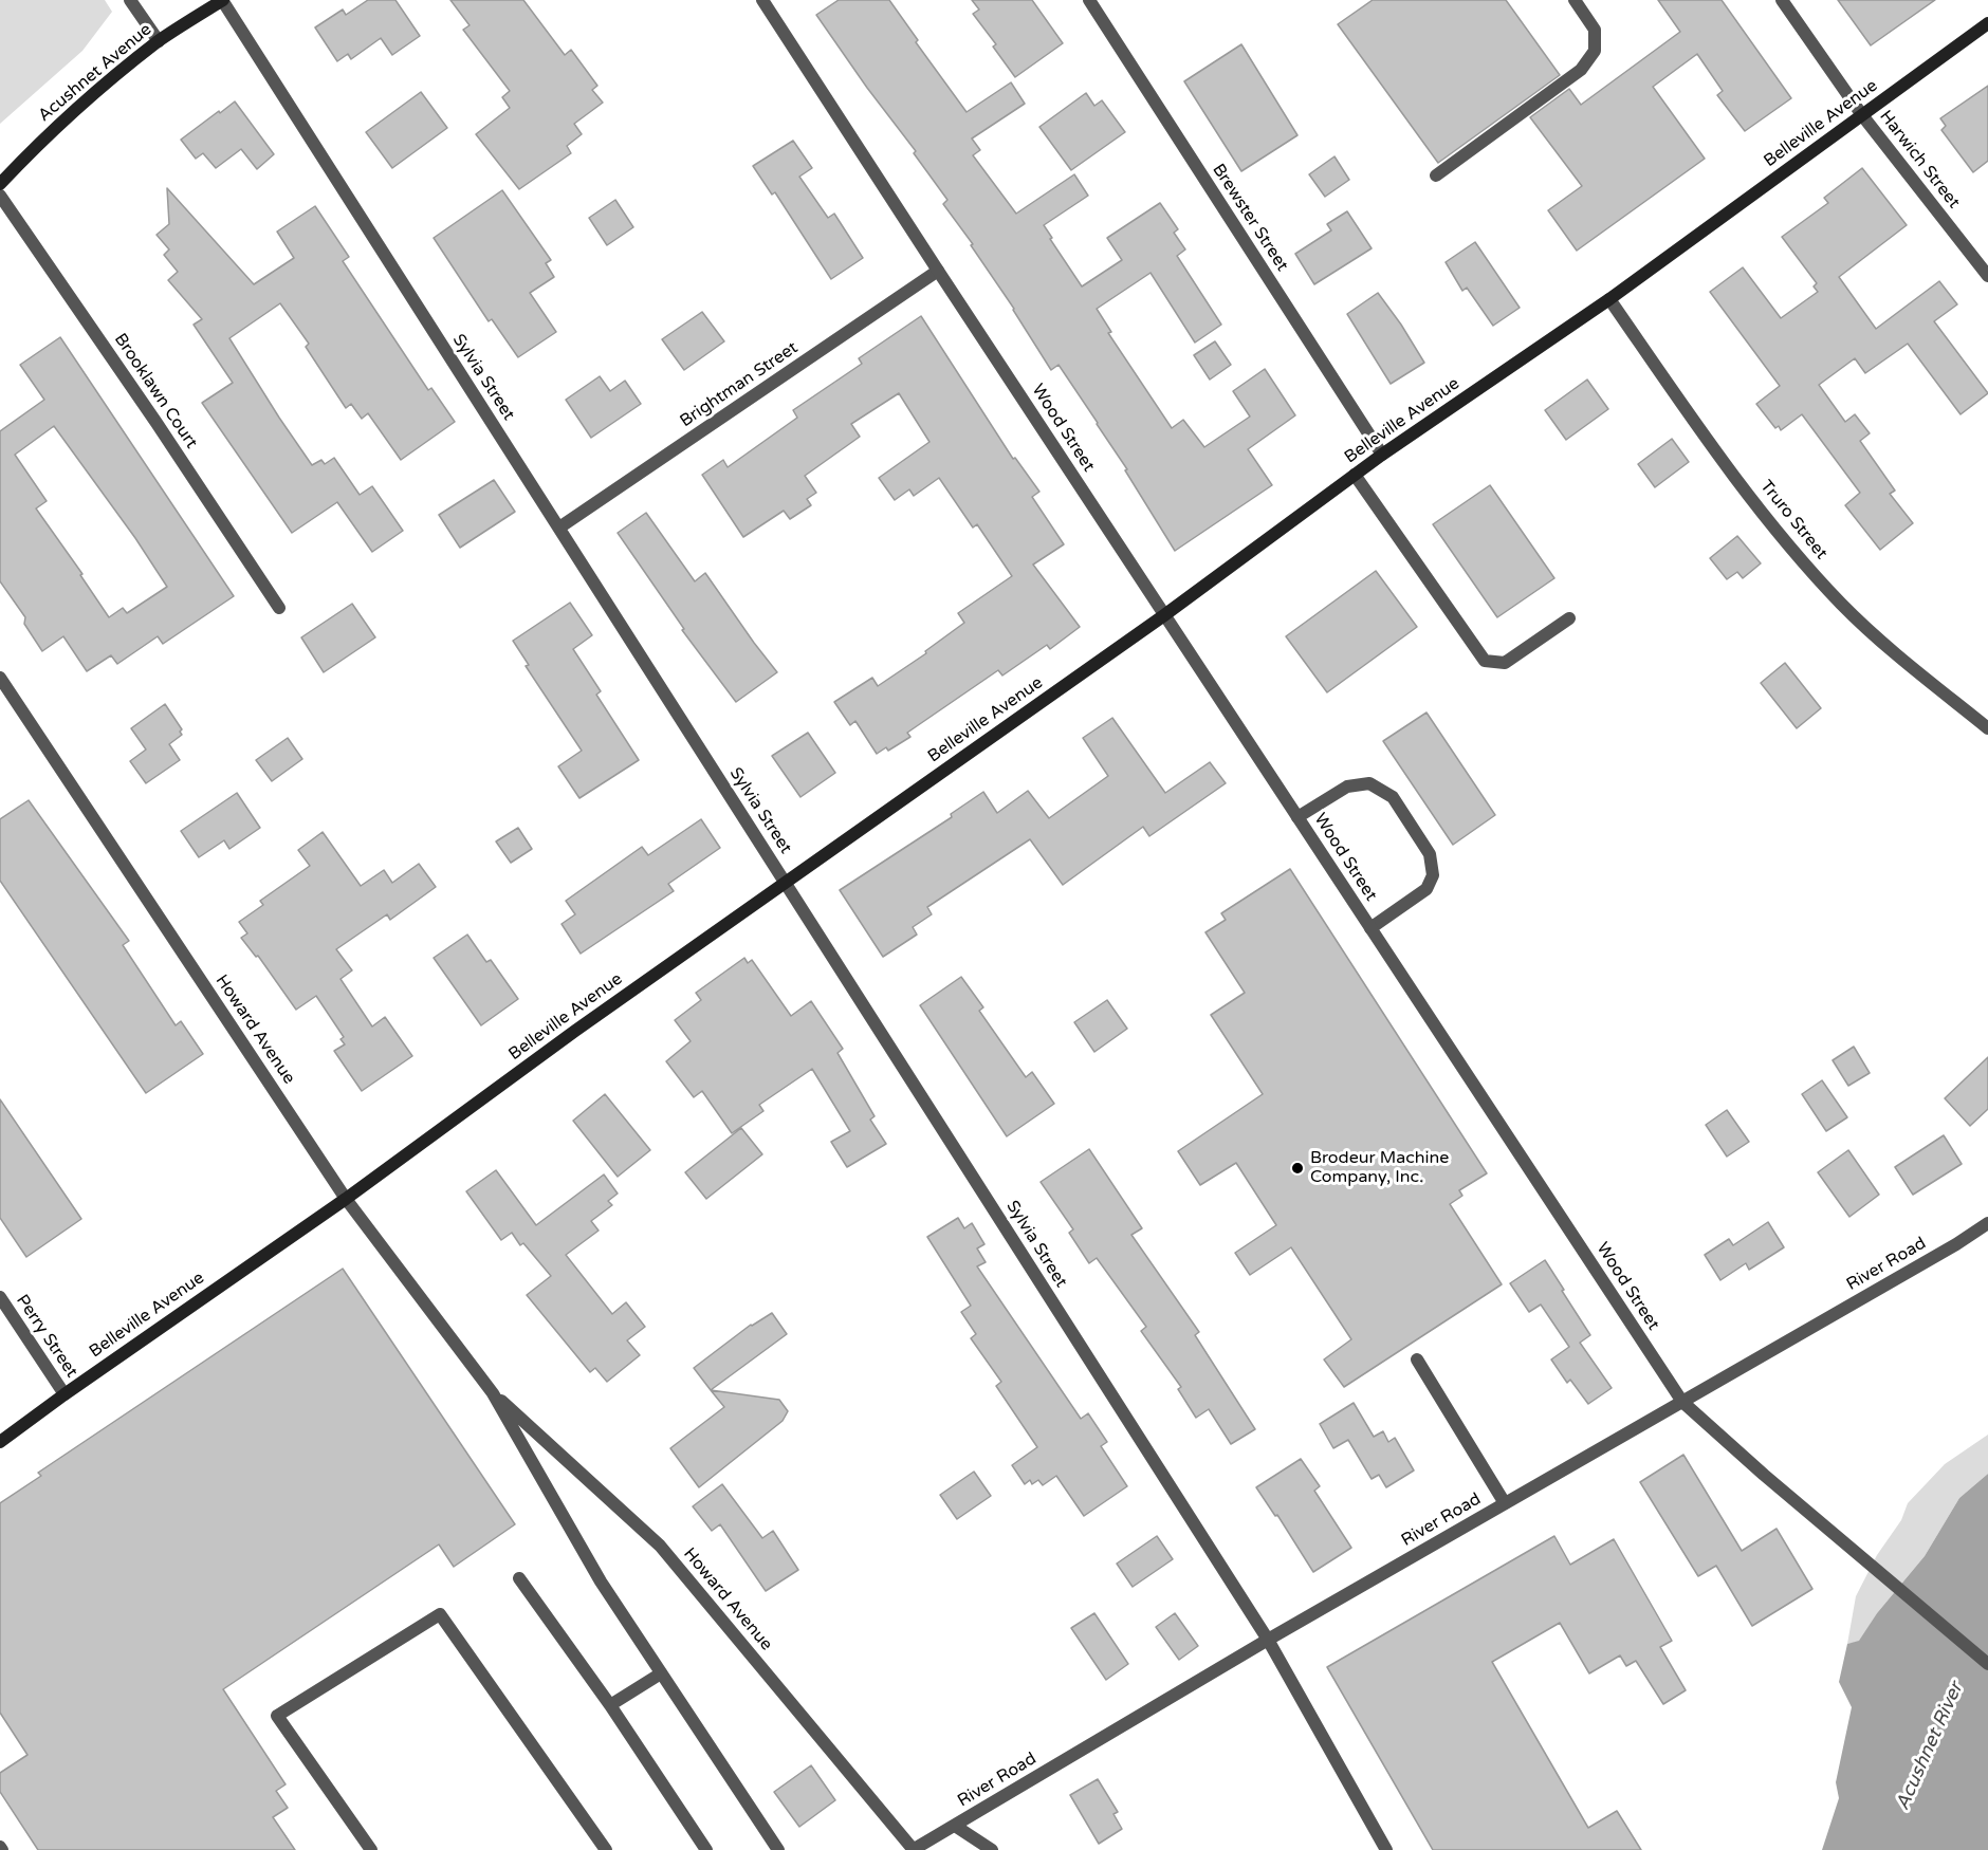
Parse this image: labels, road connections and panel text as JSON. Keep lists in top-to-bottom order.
{
  "streets": {
    "main road": ["Acushnet Avenue", "Belleville Avenue"],
    "street": [
      "Harwich Street",
      "Brewster Street",
      "Sylvia Street",
      "Brightman Street",
      "Brooklawn Court",
      "Wood Street",
      "Truro Street",
      "Howard Avenue",
      "River Road",
      "Perry Street"
    ]
  },
  "crossings": [
    ["Acushnet Avenue", "Sylvia Street"],
    ["Belleville Avenue", "Harwich Street"],
    ["Belleville Avenue", "Brewster Street"],
    ["Belleville Avenue", "Sylvia Street"],
    ["Belleville Avenue", "Wood Street"],
    ["Belleville Avenue", "Truro Street"],
    ["Belleville Avenue", "Howard Avenue"],
    ["Belleville Avenue", "Perry Street"],
    ["Sylvia Street", "Brightman Street"],
    ["Sylvia Street", "River Road"],
    ["Brightman Street", "Wood Street"],
    ["Wood Street", "River Road"],
    ["Howard Avenue", "River Road"]
  ],
  "water": ["Acushnet River"],
  "places": ["Brodeur Machine Company, Inc."]
}
